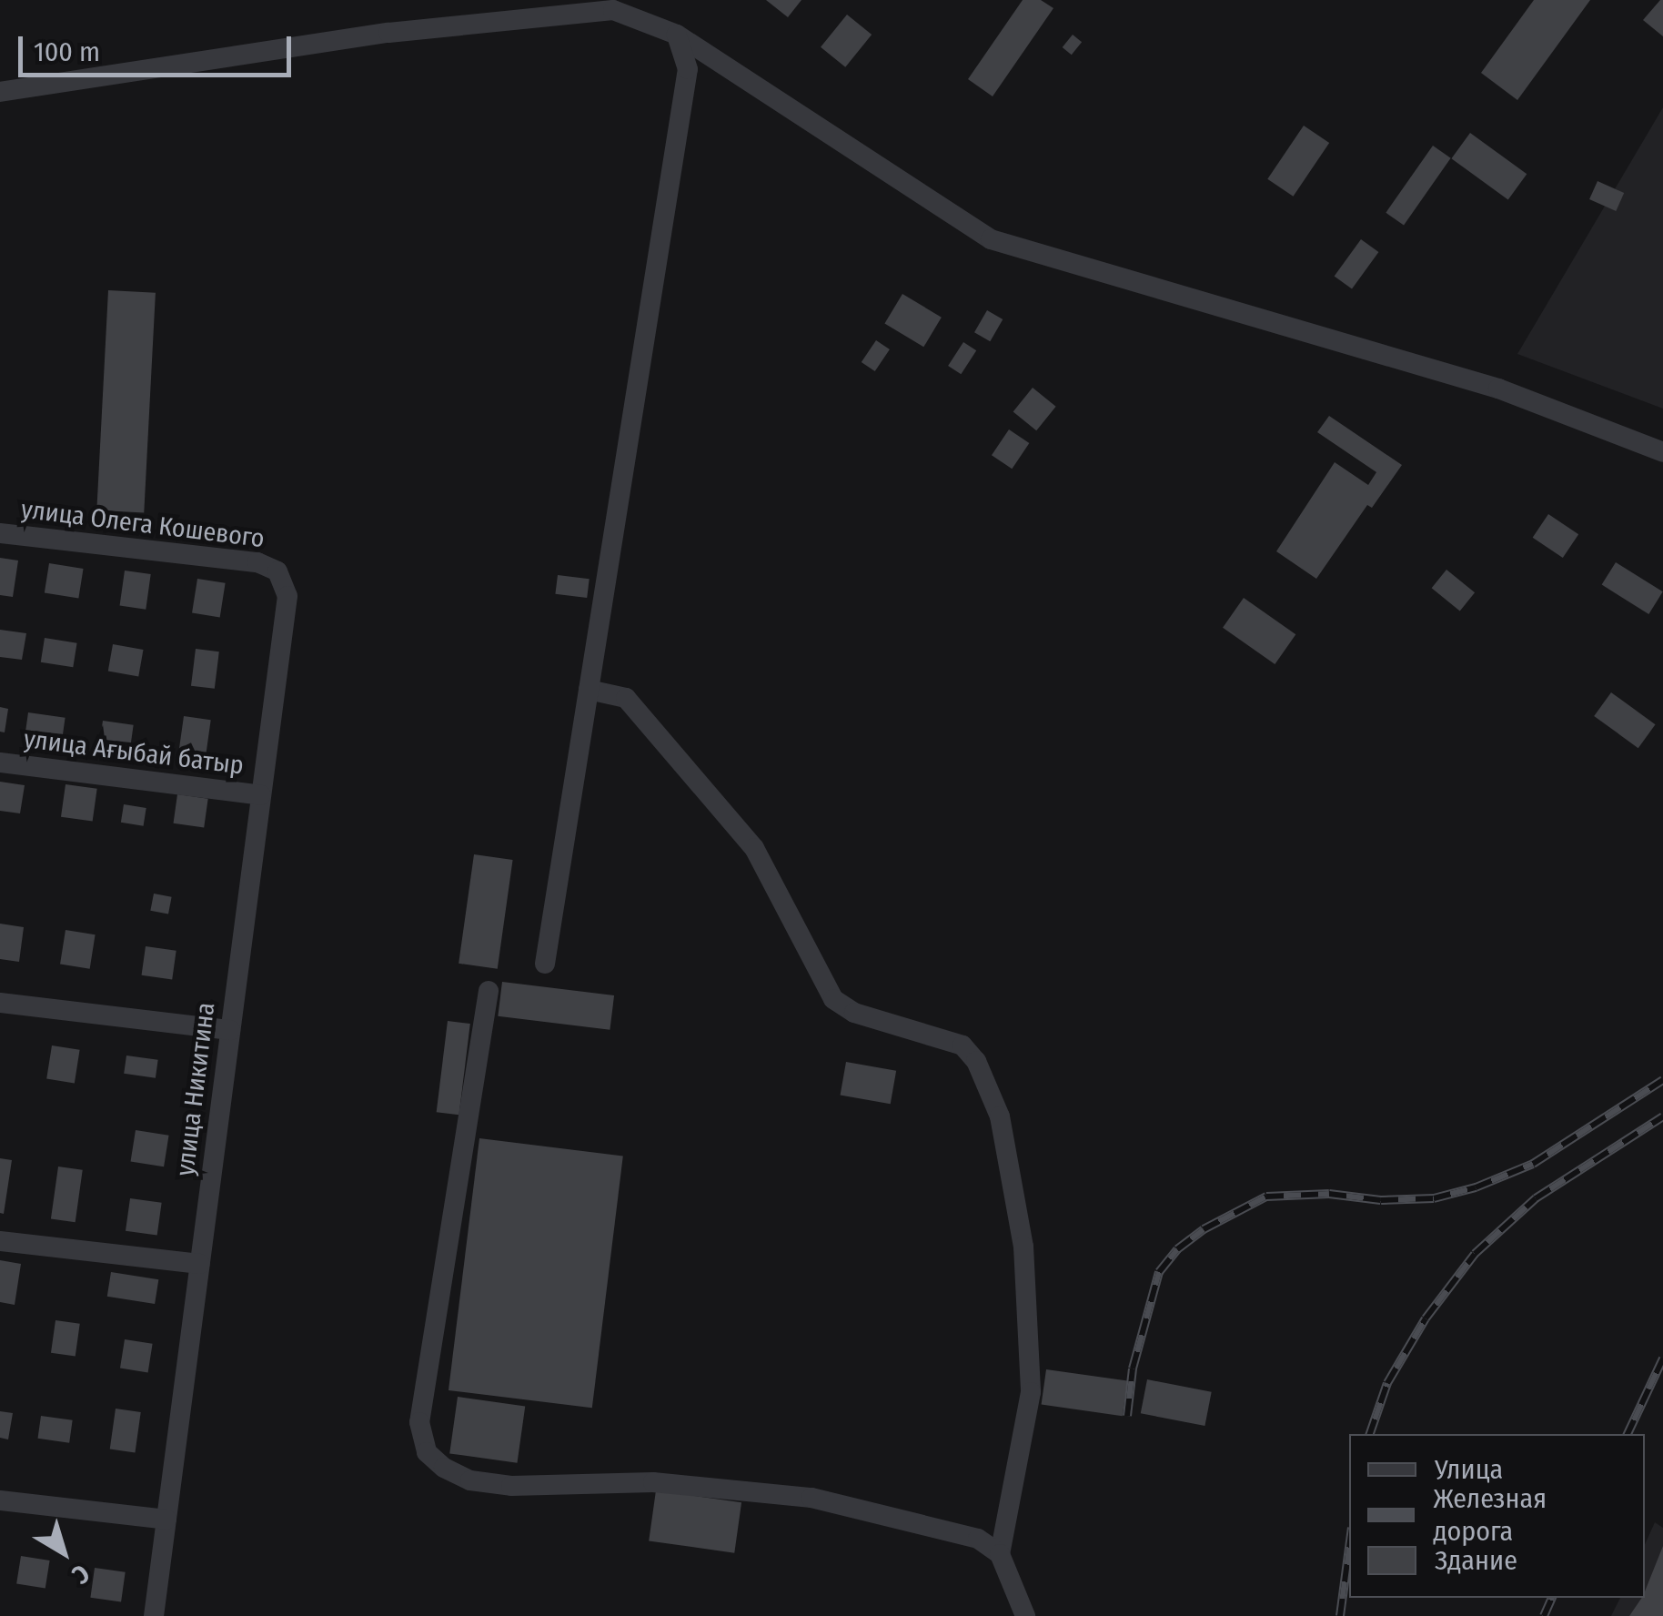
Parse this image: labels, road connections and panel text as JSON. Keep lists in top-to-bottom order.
{
  "streets": {
    "street": ["улица Олега Кошевого", "улица Ағыбай батыр", "улица Никитина"]
  },
  "crossings": [
    ["улица Олега Кошевого", "улица Никитина"],
    ["улица Ағыбай батыр", "улица Никитина"]
  ],
  "legend": ["Улица", "Железная дорога", "Здание"],
  "scale_bar": "100 m",
  "north": "bottom right"
}
